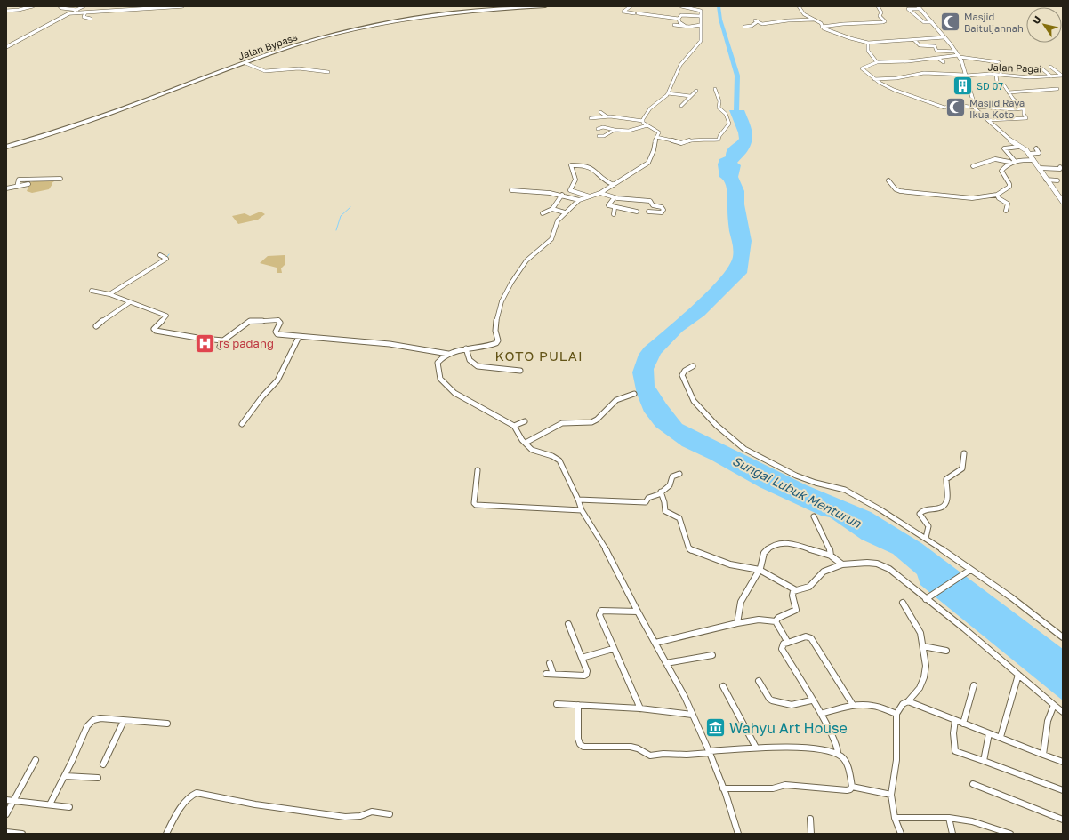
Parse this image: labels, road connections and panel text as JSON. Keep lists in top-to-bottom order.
{
  "streets": {
    "highway": ["Jalan Bypass"],
    "street": ["Jalan Pagai"]
  },
  "districts": ["KOTO PULAI"],
  "water": ["Sungai Lubuk Menturun"],
  "places": {
    "mosque": ["Masjid Baituljannah", "Masjid Raya Ikua Koto"],
    "building": ["SD 07"],
    "hospital": ["rs padang"],
    "museum": ["Wahyu Art House"]
  },
  "north": "top left"
}
